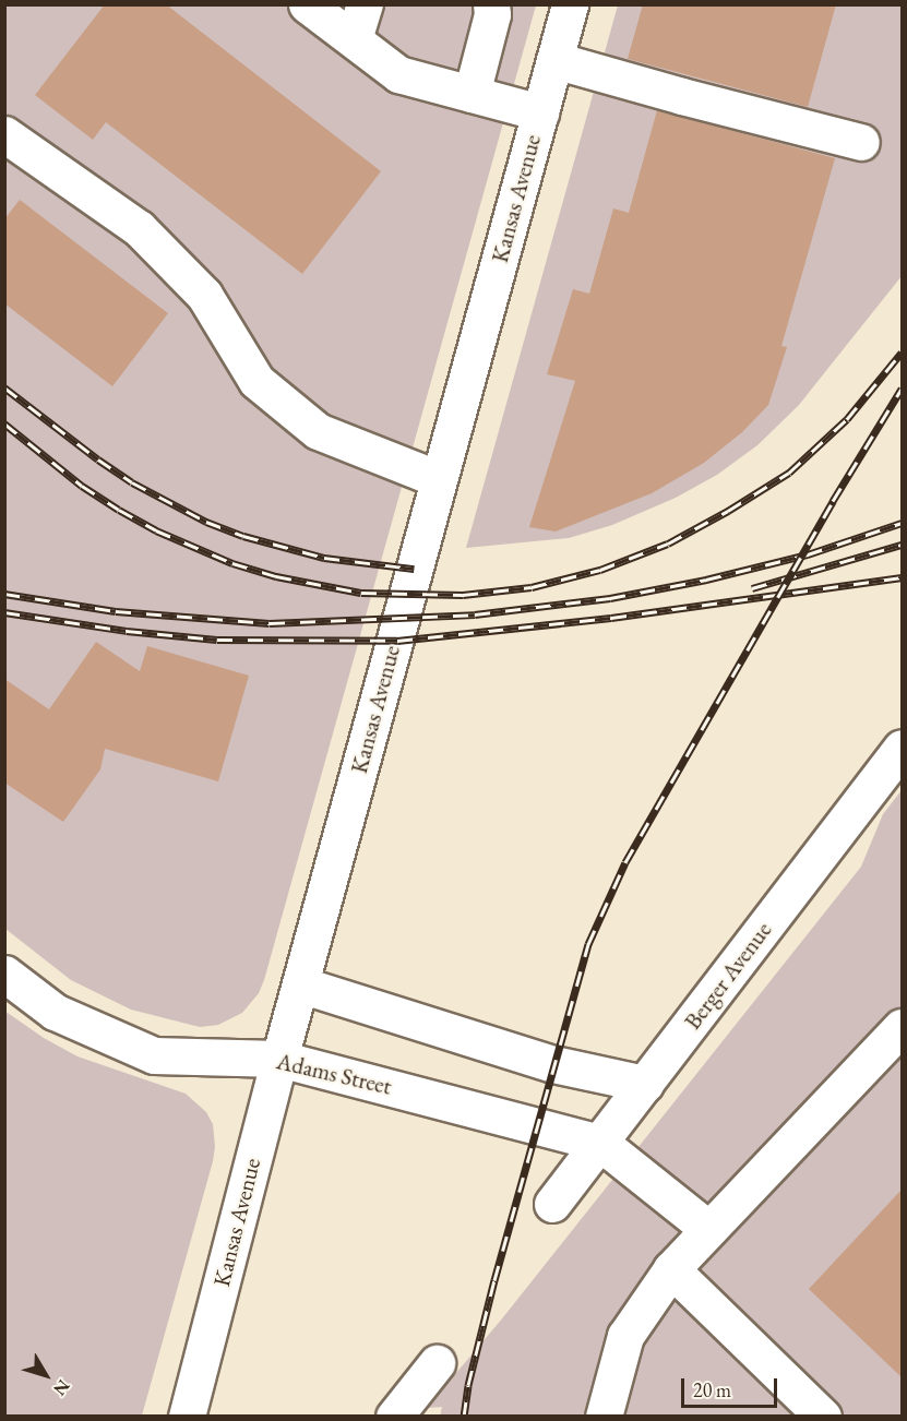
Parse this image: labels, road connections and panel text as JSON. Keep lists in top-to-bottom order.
{
  "streets": {
    "street": ["Kansas Avenue", "Berger Avenue", "Adams Street"]
  },
  "crossings": [
    ["Kansas Avenue", "Adams Street"],
    ["Berger Avenue", "Adams Street"]
  ],
  "scale_bar": "20 m",
  "north": "bottom right"
}
